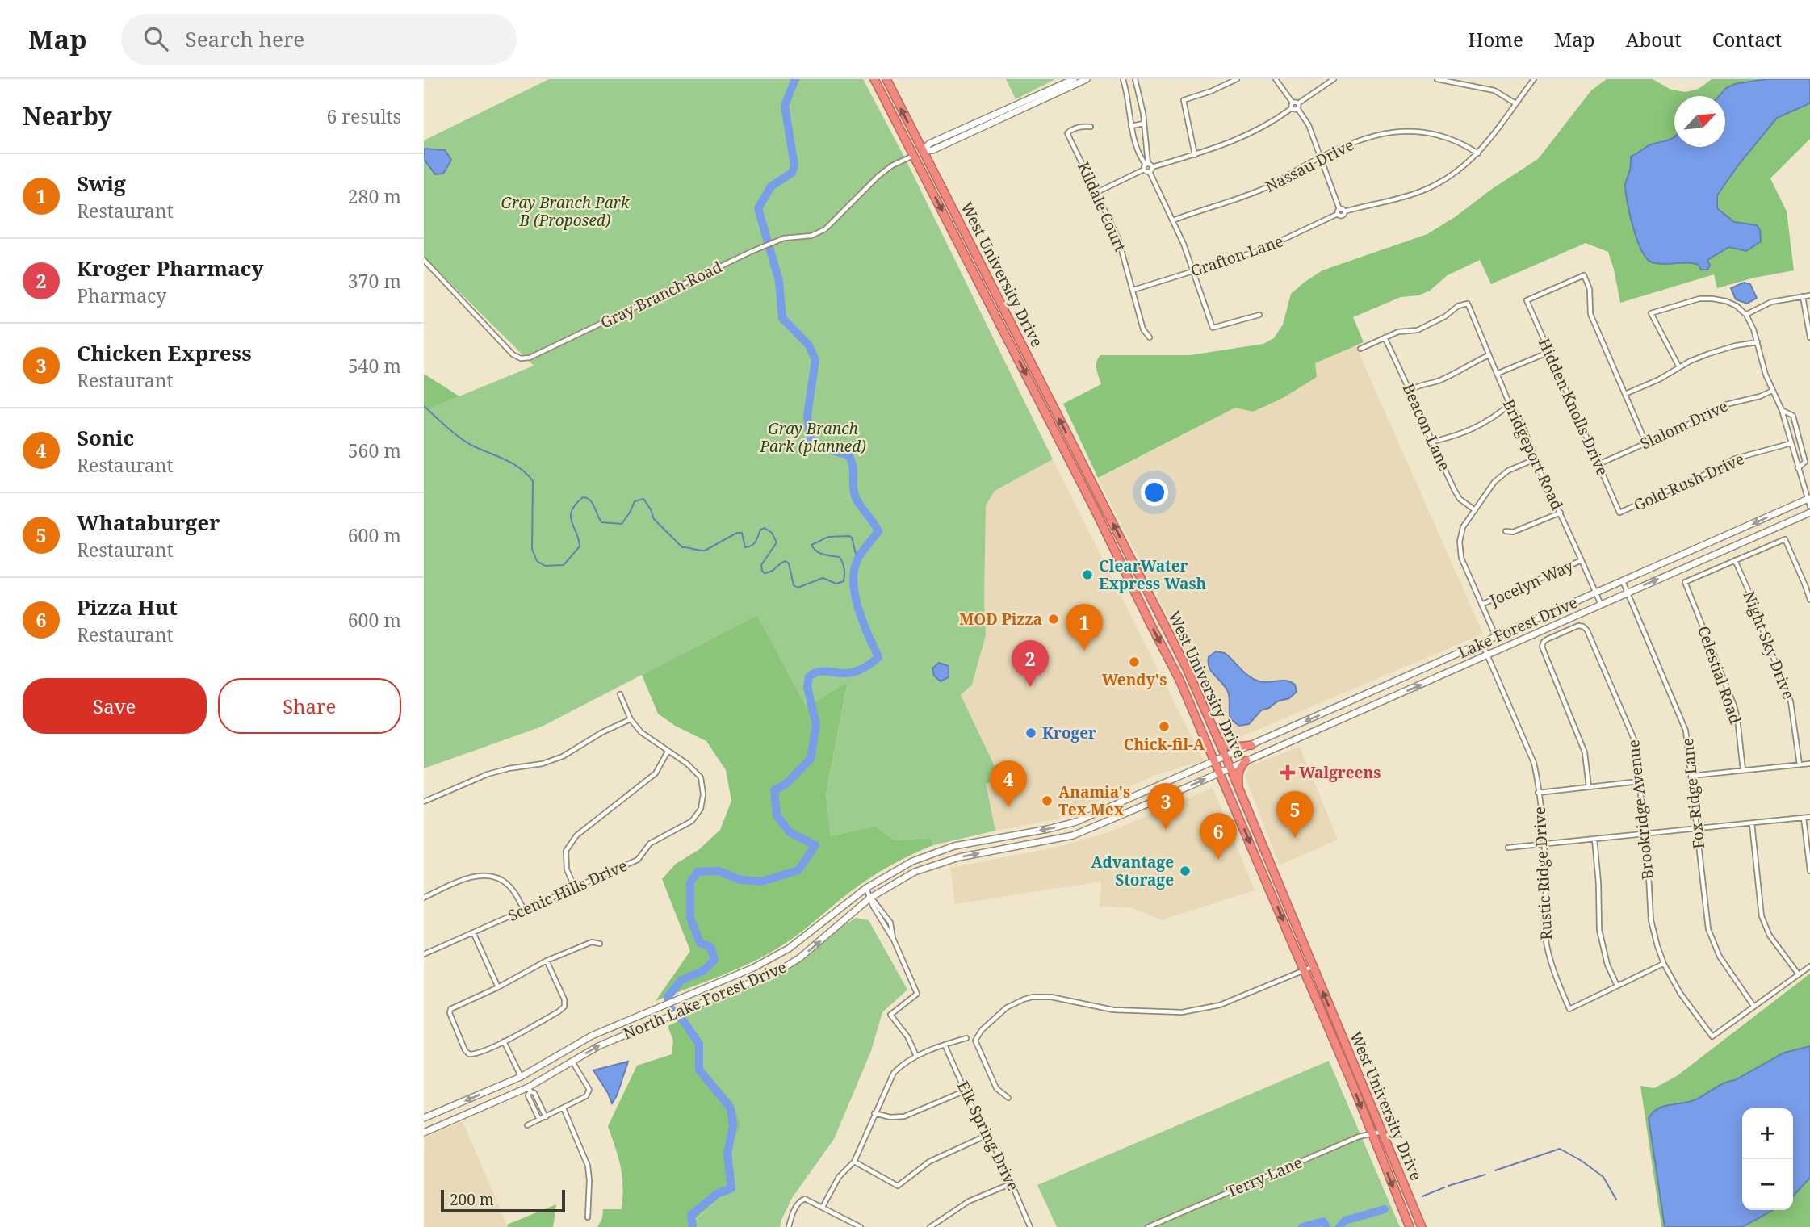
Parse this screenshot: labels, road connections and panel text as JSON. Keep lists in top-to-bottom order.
{
  "streets": {
    "highway": ["West University Drive"],
    "main road": ["Lake Forest Drive", "North Lake Forest Drive"],
    "street": [
      "Nassau Drive",
      "Kildale Court",
      "Grafton Lane",
      "Gray Branch Road",
      "Hidden Knolls Drive",
      "Slalom Drive",
      "Beacon Lane",
      "Bridgeport Road",
      "Gold Rush Drive",
      "Jocelyn Way",
      "Night Sky Drive",
      "Celestial Road",
      "Fox Ridge Lane",
      "Brookridge Avenue",
      "Rustic Ridge Drive",
      "Scenic Hills Drive",
      "Elk Spring Drive",
      "Terry Lane"
    ]
  },
  "crossings": [
    ["Kildale Court", "Grafton Lane"],
    ["West University Drive", "Gray Branch Road"],
    ["West University Drive", "Lake Forest Drive"],
    ["West University Drive", "North Lake Forest Drive"],
    ["West University Drive", "Terry Lane"],
    ["Hidden Knolls Drive", "Slalom Drive"],
    ["Hidden Knolls Drive", "Gold Rush Drive"],
    ["Beacon Lane", "Bridgeport Road"],
    ["Bridgeport Road", "Jocelyn Way"],
    ["Bridgeport Road", "Lake Forest Drive"],
    ["Lake Forest Drive", "Fox Ridge Lane"],
    ["Lake Forest Drive", "Rustic Ridge Drive"],
    ["Lake Forest Drive", "North Lake Forest Drive"],
    ["Night Sky Drive", "Celestial Road"],
    ["Fox Ridge Lane", "Brookridge Avenue"]
  ],
  "parks": ["Gray Branch Park B (Proposed)", "Gray Branch Park (planned)"],
  "places": {
    "other": [
      "ClearWater Express Wash",
      "MOD Pizza",
      "Wendy's",
      "Chick-fil-A",
      "Kroger",
      "Anamia's Tex Mex",
      "Advantage Storage"
    ],
    "health": ["Walgreens"]
  },
  "scale_bar": "200 m",
  "north": "top right",
  "page": {
    "header": "Map",
    "search": "Search here",
    "nav": [
      "Home",
      "Map",
      "About",
      "Contact"
    ],
    "heading": ["Nearby", "6 results"],
    "list": [
      {
        "mark": "1",
        "name": "Swig",
        "note": "Restaurant",
        "value": "280 m"
      },
      {
        "mark": "2",
        "name": "Kroger Pharmacy",
        "note": "Pharmacy",
        "value": "370 m"
      },
      {
        "mark": "3",
        "name": "Chicken Express",
        "note": "Restaurant",
        "value": "540 m"
      },
      {
        "mark": "4",
        "name": "Sonic",
        "note": "Restaurant",
        "value": "560 m"
      },
      {
        "mark": "5",
        "name": "Whataburger",
        "note": "Restaurant",
        "value": "600 m"
      },
      {
        "mark": "6",
        "name": "Pizza Hut",
        "note": "Restaurant",
        "value": "600 m"
      }
    ],
    "pins": [
      "1",
      "2",
      "4",
      "3",
      "5",
      "6"
    ],
    "buttons": ["Save", "Share"],
    "map_buttons": ["+", "−"],
    "scale": "200 m"
  }
}
